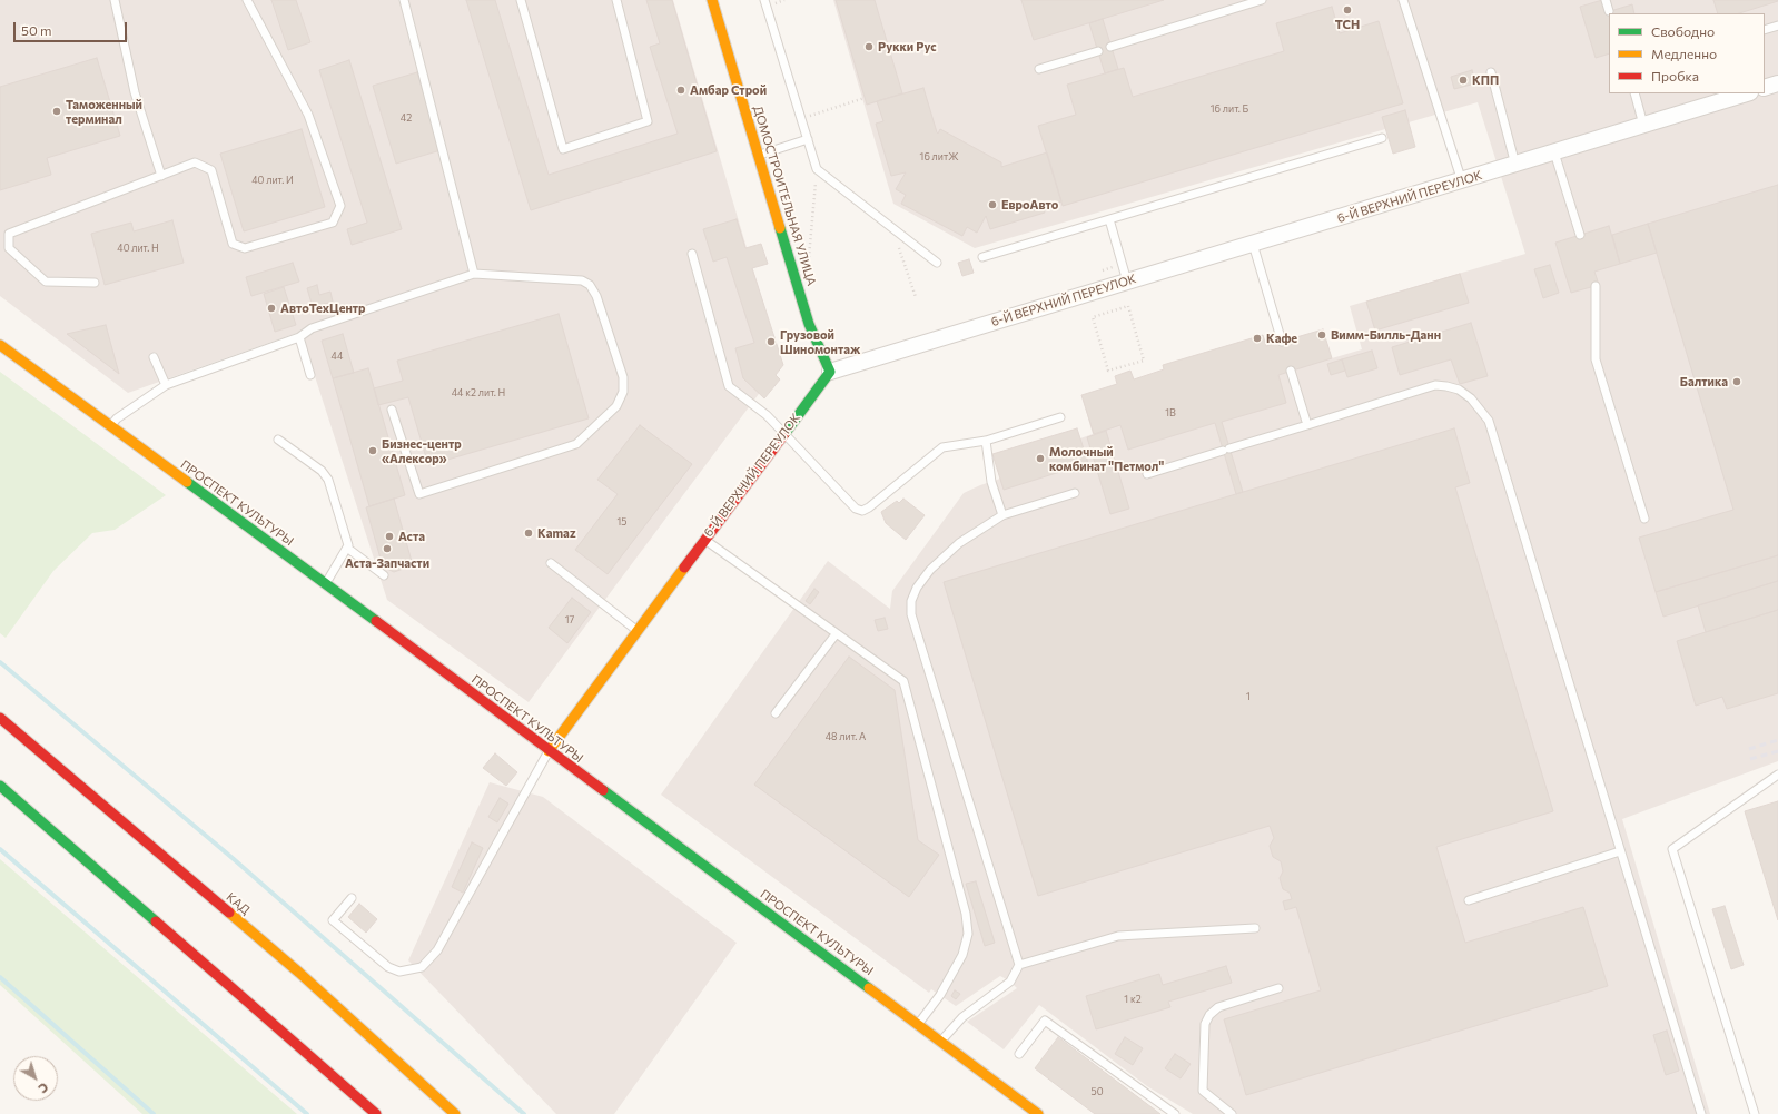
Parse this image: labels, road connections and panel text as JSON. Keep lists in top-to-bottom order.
{
  "streets": {
    "main road": [
      "ДОМОСТРОИТЕЛЬНАЯ УЛИЦА",
      "6-Й ВЕРХНИЙ ПЕРЕУЛОК",
      "ПРОСПЕКТ КУЛЬТУРЫ",
      "КАД"
    ]
  },
  "crossings": [
    ["ДОМОСТРОИТЕЛЬНАЯ УЛИЦА", "6-Й ВЕРХНИЙ ПЕРЕУЛОК"],
    ["6-Й ВЕРХНИЙ ПЕРЕУЛОК", "ПРОСПЕКТ КУЛЬТУРЫ"]
  ],
  "places": [
    "ТСН",
    "Рукки Рус",
    "КПП",
    "Амбар Строй",
    "Таможенный терминал",
    "ЕвроАвто",
    "АвтоТехЦентр",
    "Вимм-Билль-Данн",
    "Кафе",
    "Грузовой Шиномонтаж",
    "Балтика",
    "Бизнес-центр «Алексор»",
    "Молочный комбинат \"Петмол\"",
    "Kamaz",
    "Аста",
    "Аста-Запчасти"
  ],
  "house_numbers": [
    "16 лит. Б",
    "42",
    "16 литЖ",
    "40 лит. И",
    "40 лит. Н",
    "44",
    "44 к2 лит. Н",
    "1В",
    "15",
    "17",
    "1",
    "48 лит. А",
    "1 к2",
    "50"
  ],
  "legend": ["Свободно", "Медленно", "Пробка"],
  "scale_bar": "50 m",
  "north": "bottom right"
}
